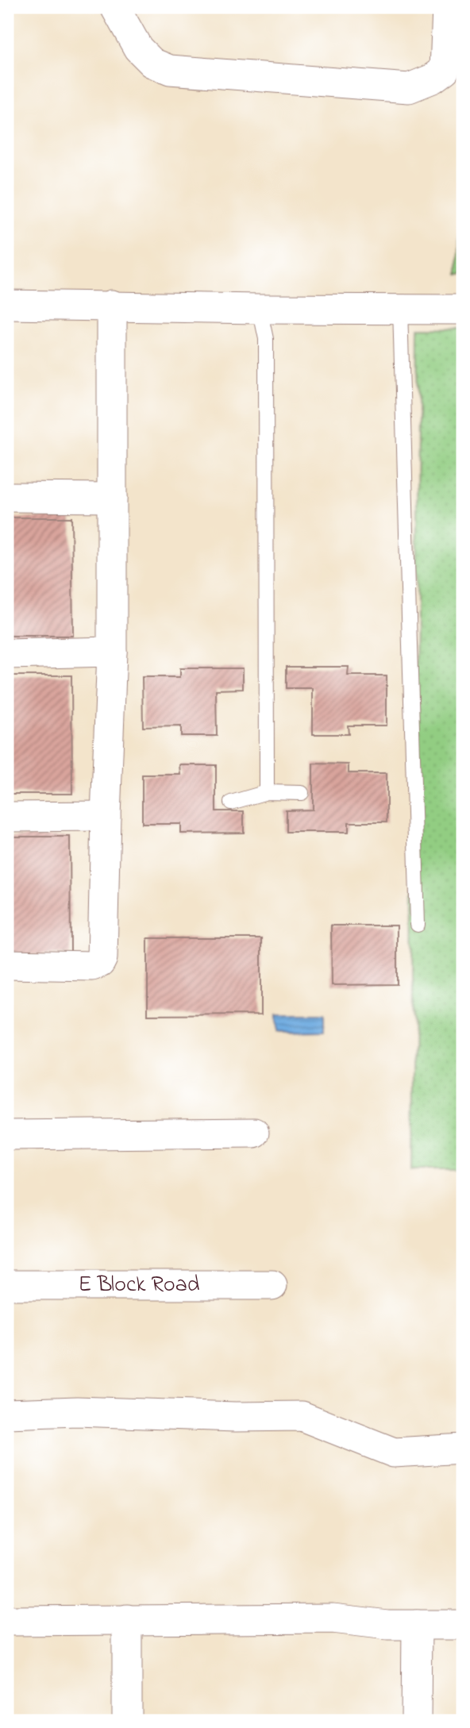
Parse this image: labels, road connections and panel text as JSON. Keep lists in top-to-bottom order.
{
  "streets": {
    "street": ["E Block Road"]
  }
}
